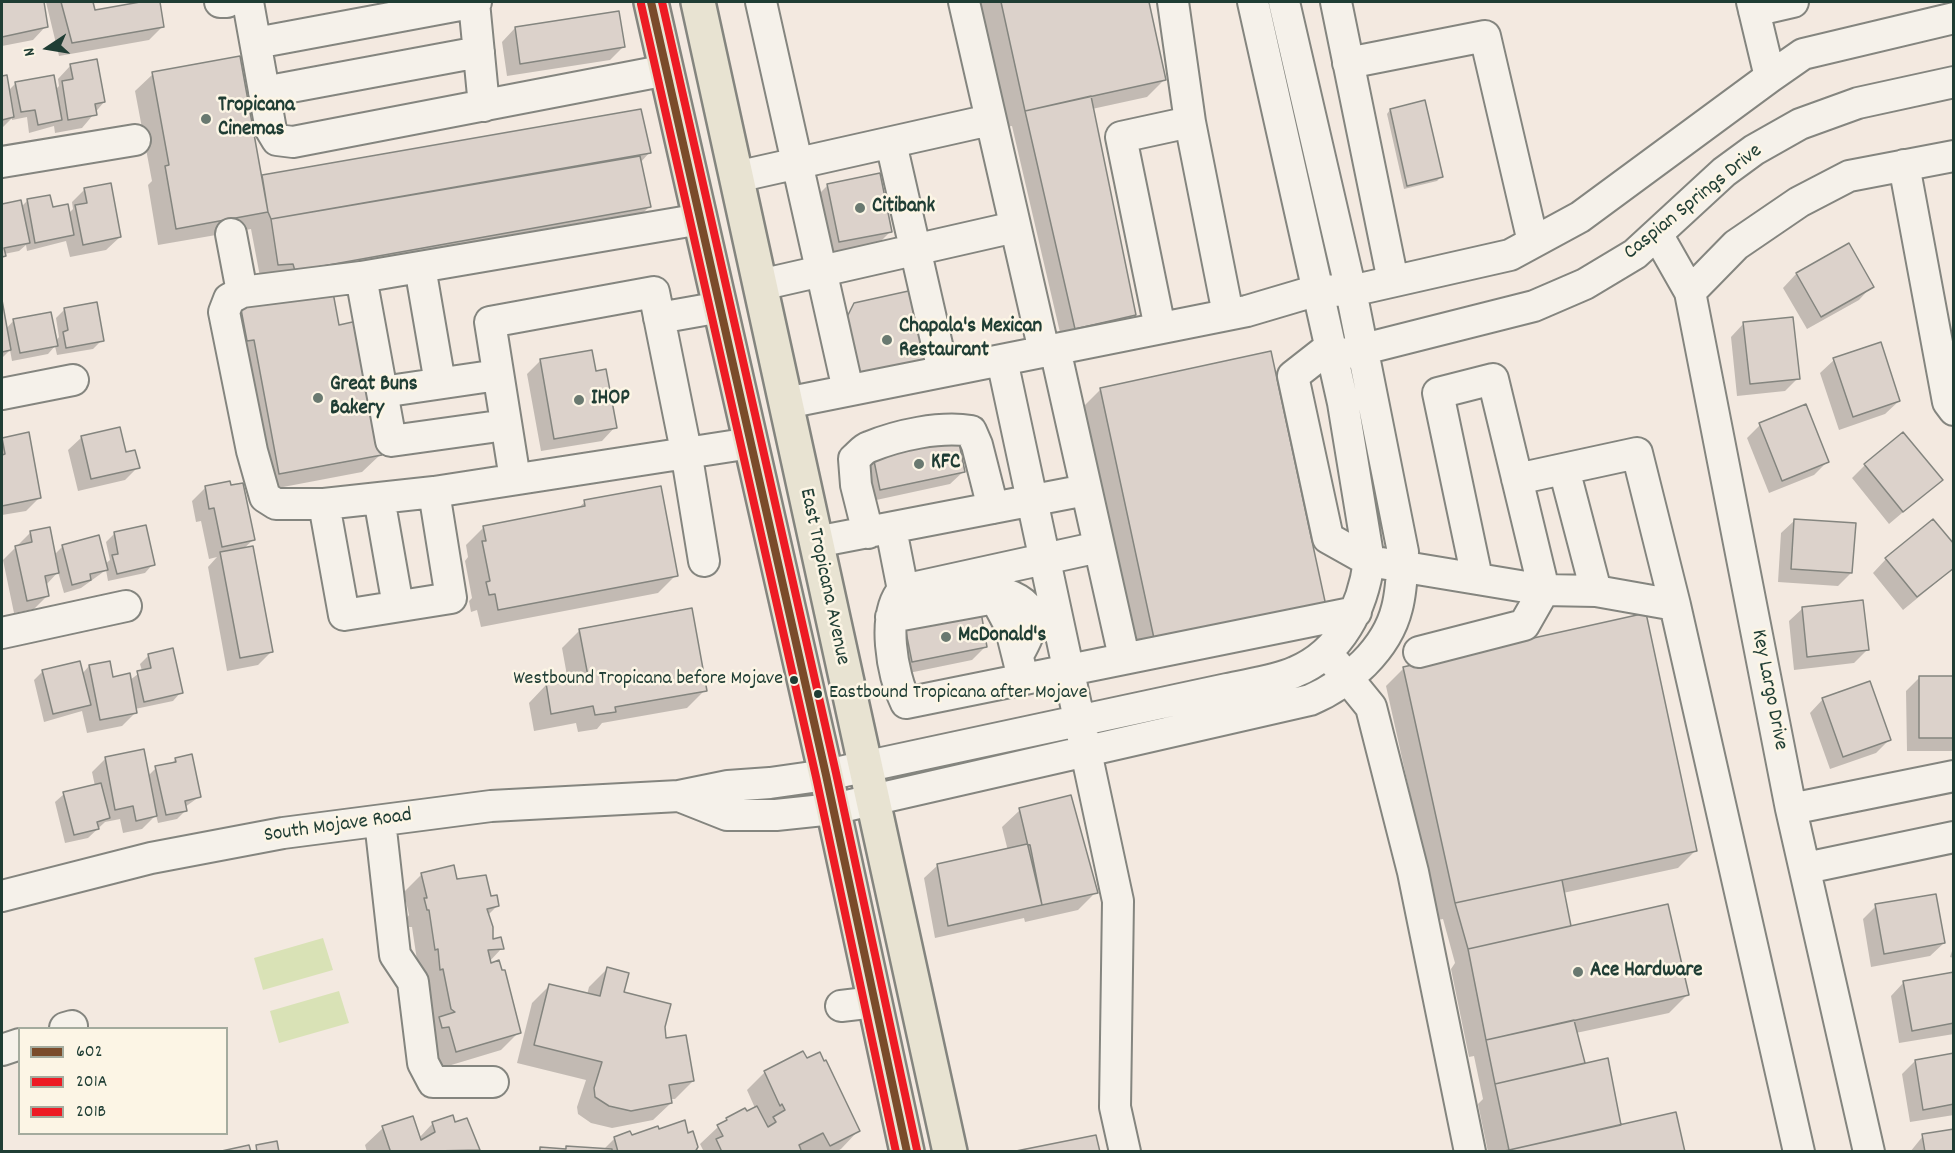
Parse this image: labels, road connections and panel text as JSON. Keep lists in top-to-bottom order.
{
  "streets": {
    "main road": ["East Tropicana Avenue"],
    "street": ["Caspian Springs Drive", "Key Largo Drive", "South Mojave Road"]
  },
  "crossings": [
    ["Caspian Springs Drive", "Key Largo Drive"],
    ["Caspian Springs Drive", "South Mojave Road"],
    ["East Tropicana Avenue", "South Mojave Road"]
  ],
  "places": [
    "Tropicana Cinemas",
    "Citibank",
    "Chapala's Mexican Restaurant",
    "Great Buns Bakery",
    "IHOP",
    "KFC",
    "McDonald's",
    "Westbound Tropicana before Mojave",
    "Eastbound Tropicana after Mojave",
    "Ace Hardware"
  ],
  "lines": ["transit line 602", "transit line 201B", "transit line 201A"],
  "legend": ["602", "201A", "201B"],
  "north": "left"
}
